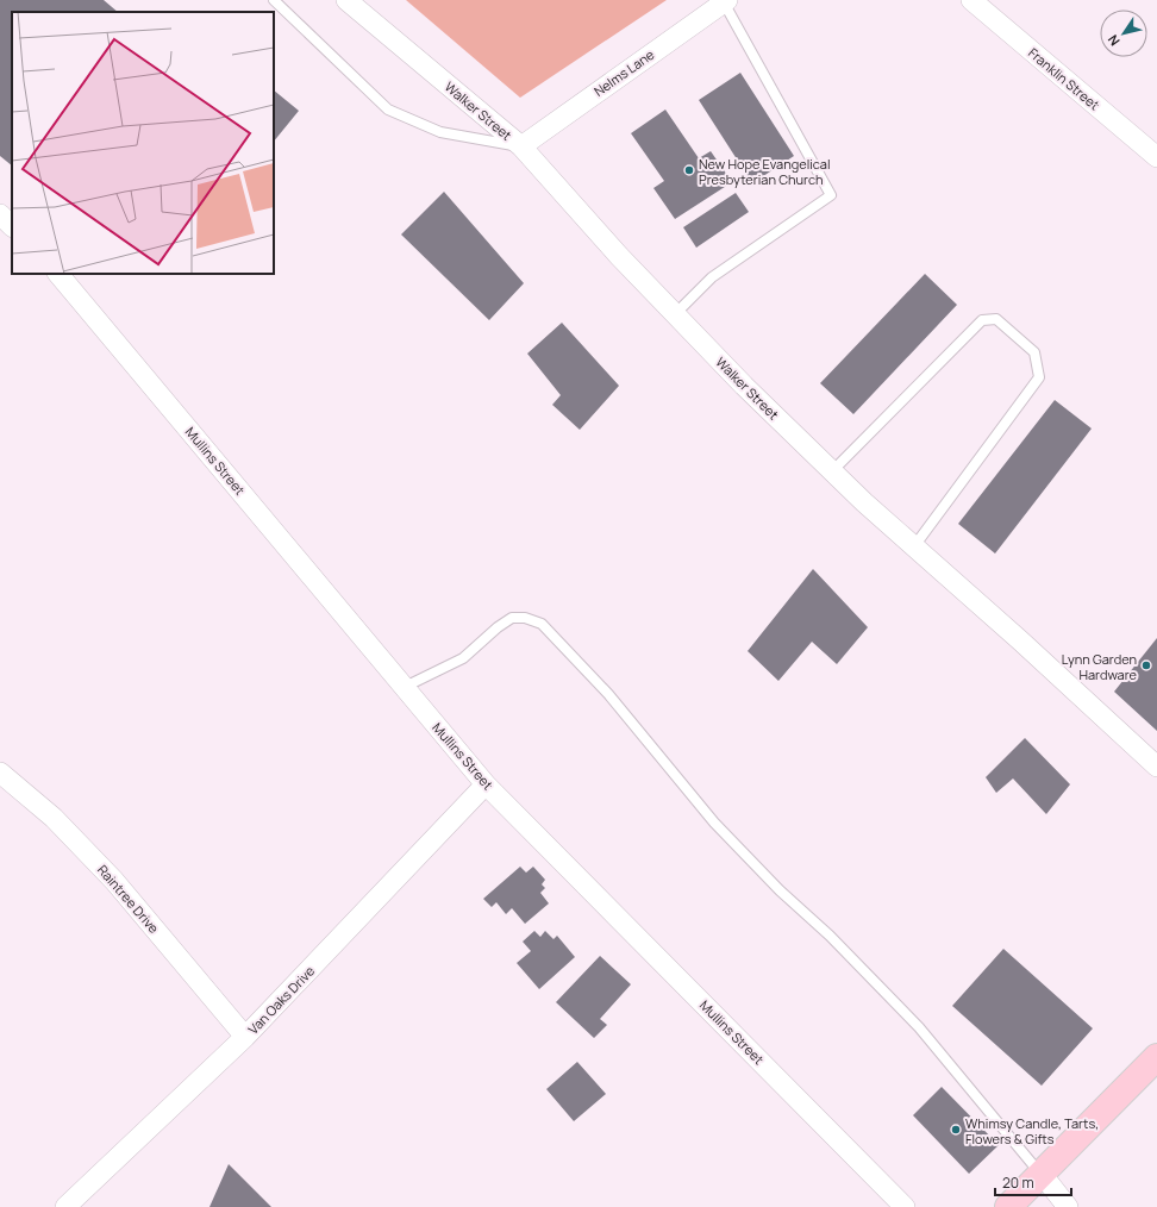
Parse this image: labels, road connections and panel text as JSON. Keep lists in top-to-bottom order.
{
  "streets": {
    "street": [
      "Nelms Lane",
      "Franklin Street",
      "Walker Street",
      "Mullins Street",
      "Raintree Drive",
      "Van Oaks Drive"
    ]
  },
  "crossings": [
    ["Nelms Lane", "Walker Street"],
    ["Mullins Street", "Van Oaks Drive"],
    ["Raintree Drive", "Van Oaks Drive"]
  ],
  "places": ["New Hope Evangelical Presbyterian Church", "Lynn Garden Hardware", "Whimsy Candle, Tarts, Flowers & Gifts"],
  "scale_bar": "20 m",
  "north": "bottom left"
}
